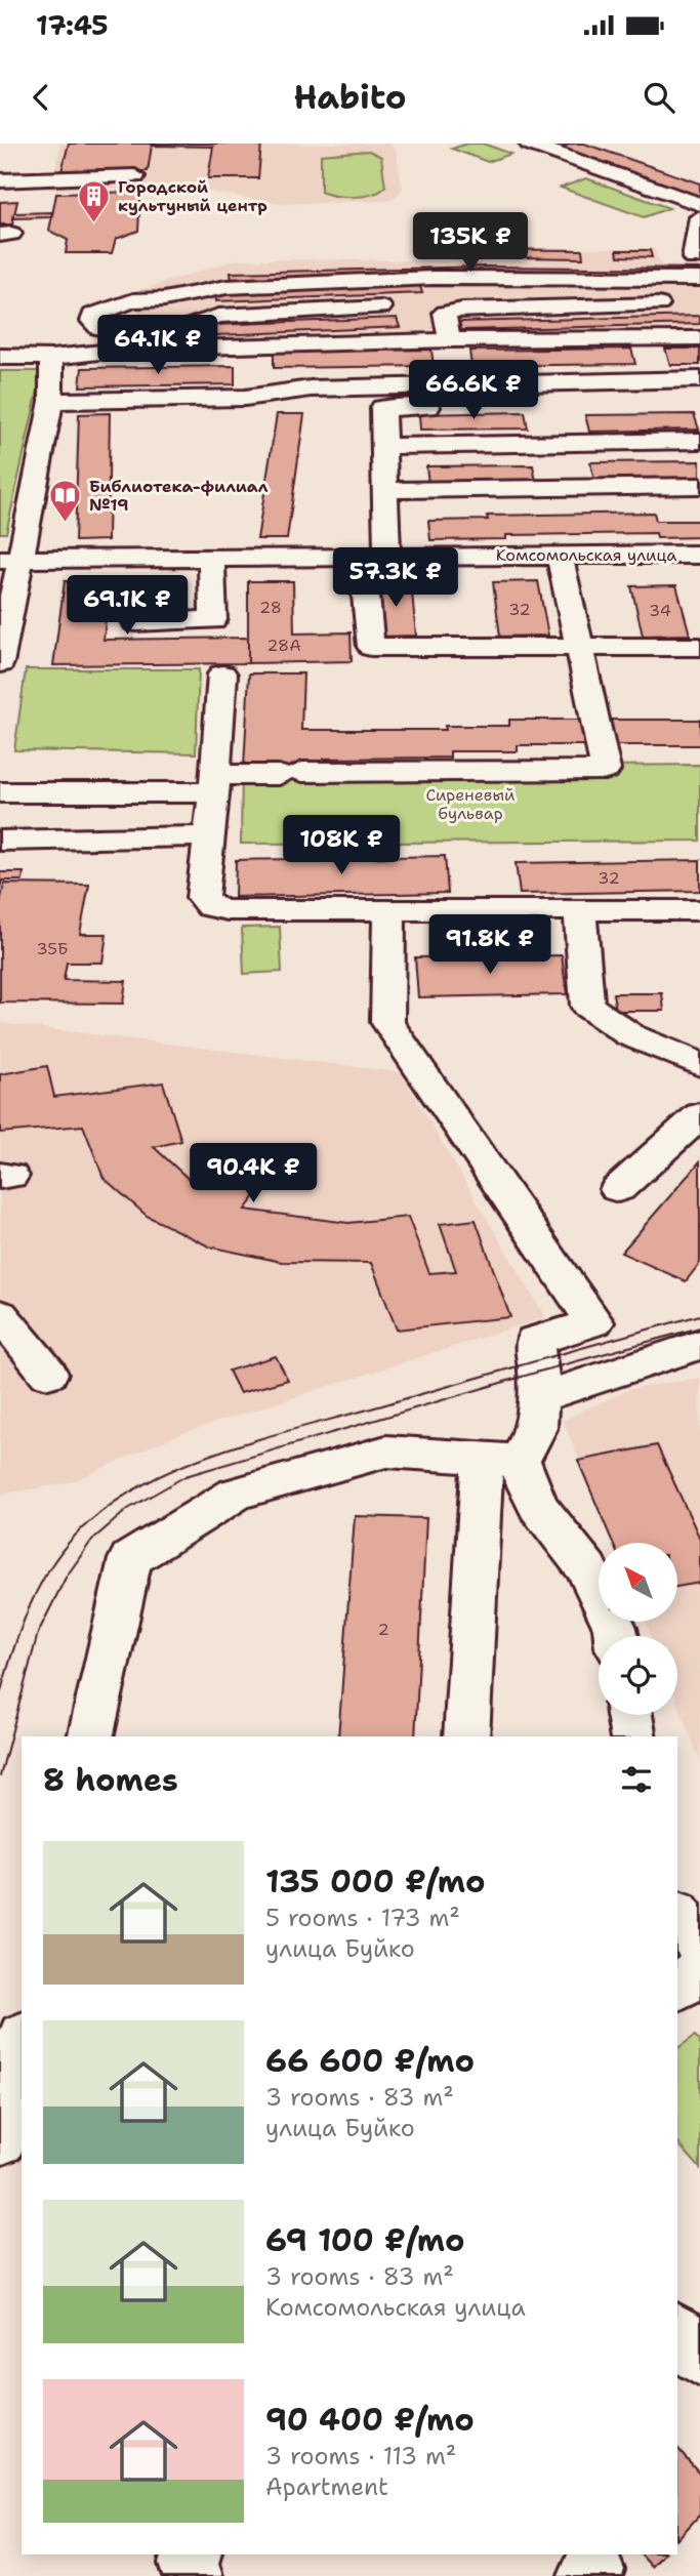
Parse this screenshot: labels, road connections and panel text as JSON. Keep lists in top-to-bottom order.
{
  "streets": {
    "street": ["Комсомольская улица"]
  },
  "parks": ["Сиреневый бульвар"],
  "places": {
    "building": ["Городской культуный центр"],
    "library": ["Библиотека-филиал №19"]
  },
  "house_numbers": [
    "28",
    "32",
    "34",
    "28А",
    "32",
    "35Б",
    "2"
  ],
  "north": "top left",
  "page": {
    "status": "17:45",
    "header": "Habito",
    "price": [
      "135K ₽",
      "64.1K ₽",
      "66.6K ₽",
      "57.3K ₽",
      "69.1K ₽",
      "108K ₽",
      "91.8K ₽",
      "90.4K ₽"
    ],
    "heading": "8 homes",
    "list": [
      {
        "name": "135 000 ₽/mo",
        "note": "5 rooms · 173 m² · улица Буйко"
      },
      {
        "name": "66 600 ₽/mo",
        "note": "3 rooms · 83 m² · улица Буйко"
      },
      {
        "name": "69 100 ₽/mo",
        "note": "3 rooms · 83 m² · Комсомольская улица"
      },
      {
        "name": "90 400 ₽/mo",
        "note": "3 rooms · 113 m² · Apartment"
      }
    ]
  }
}
